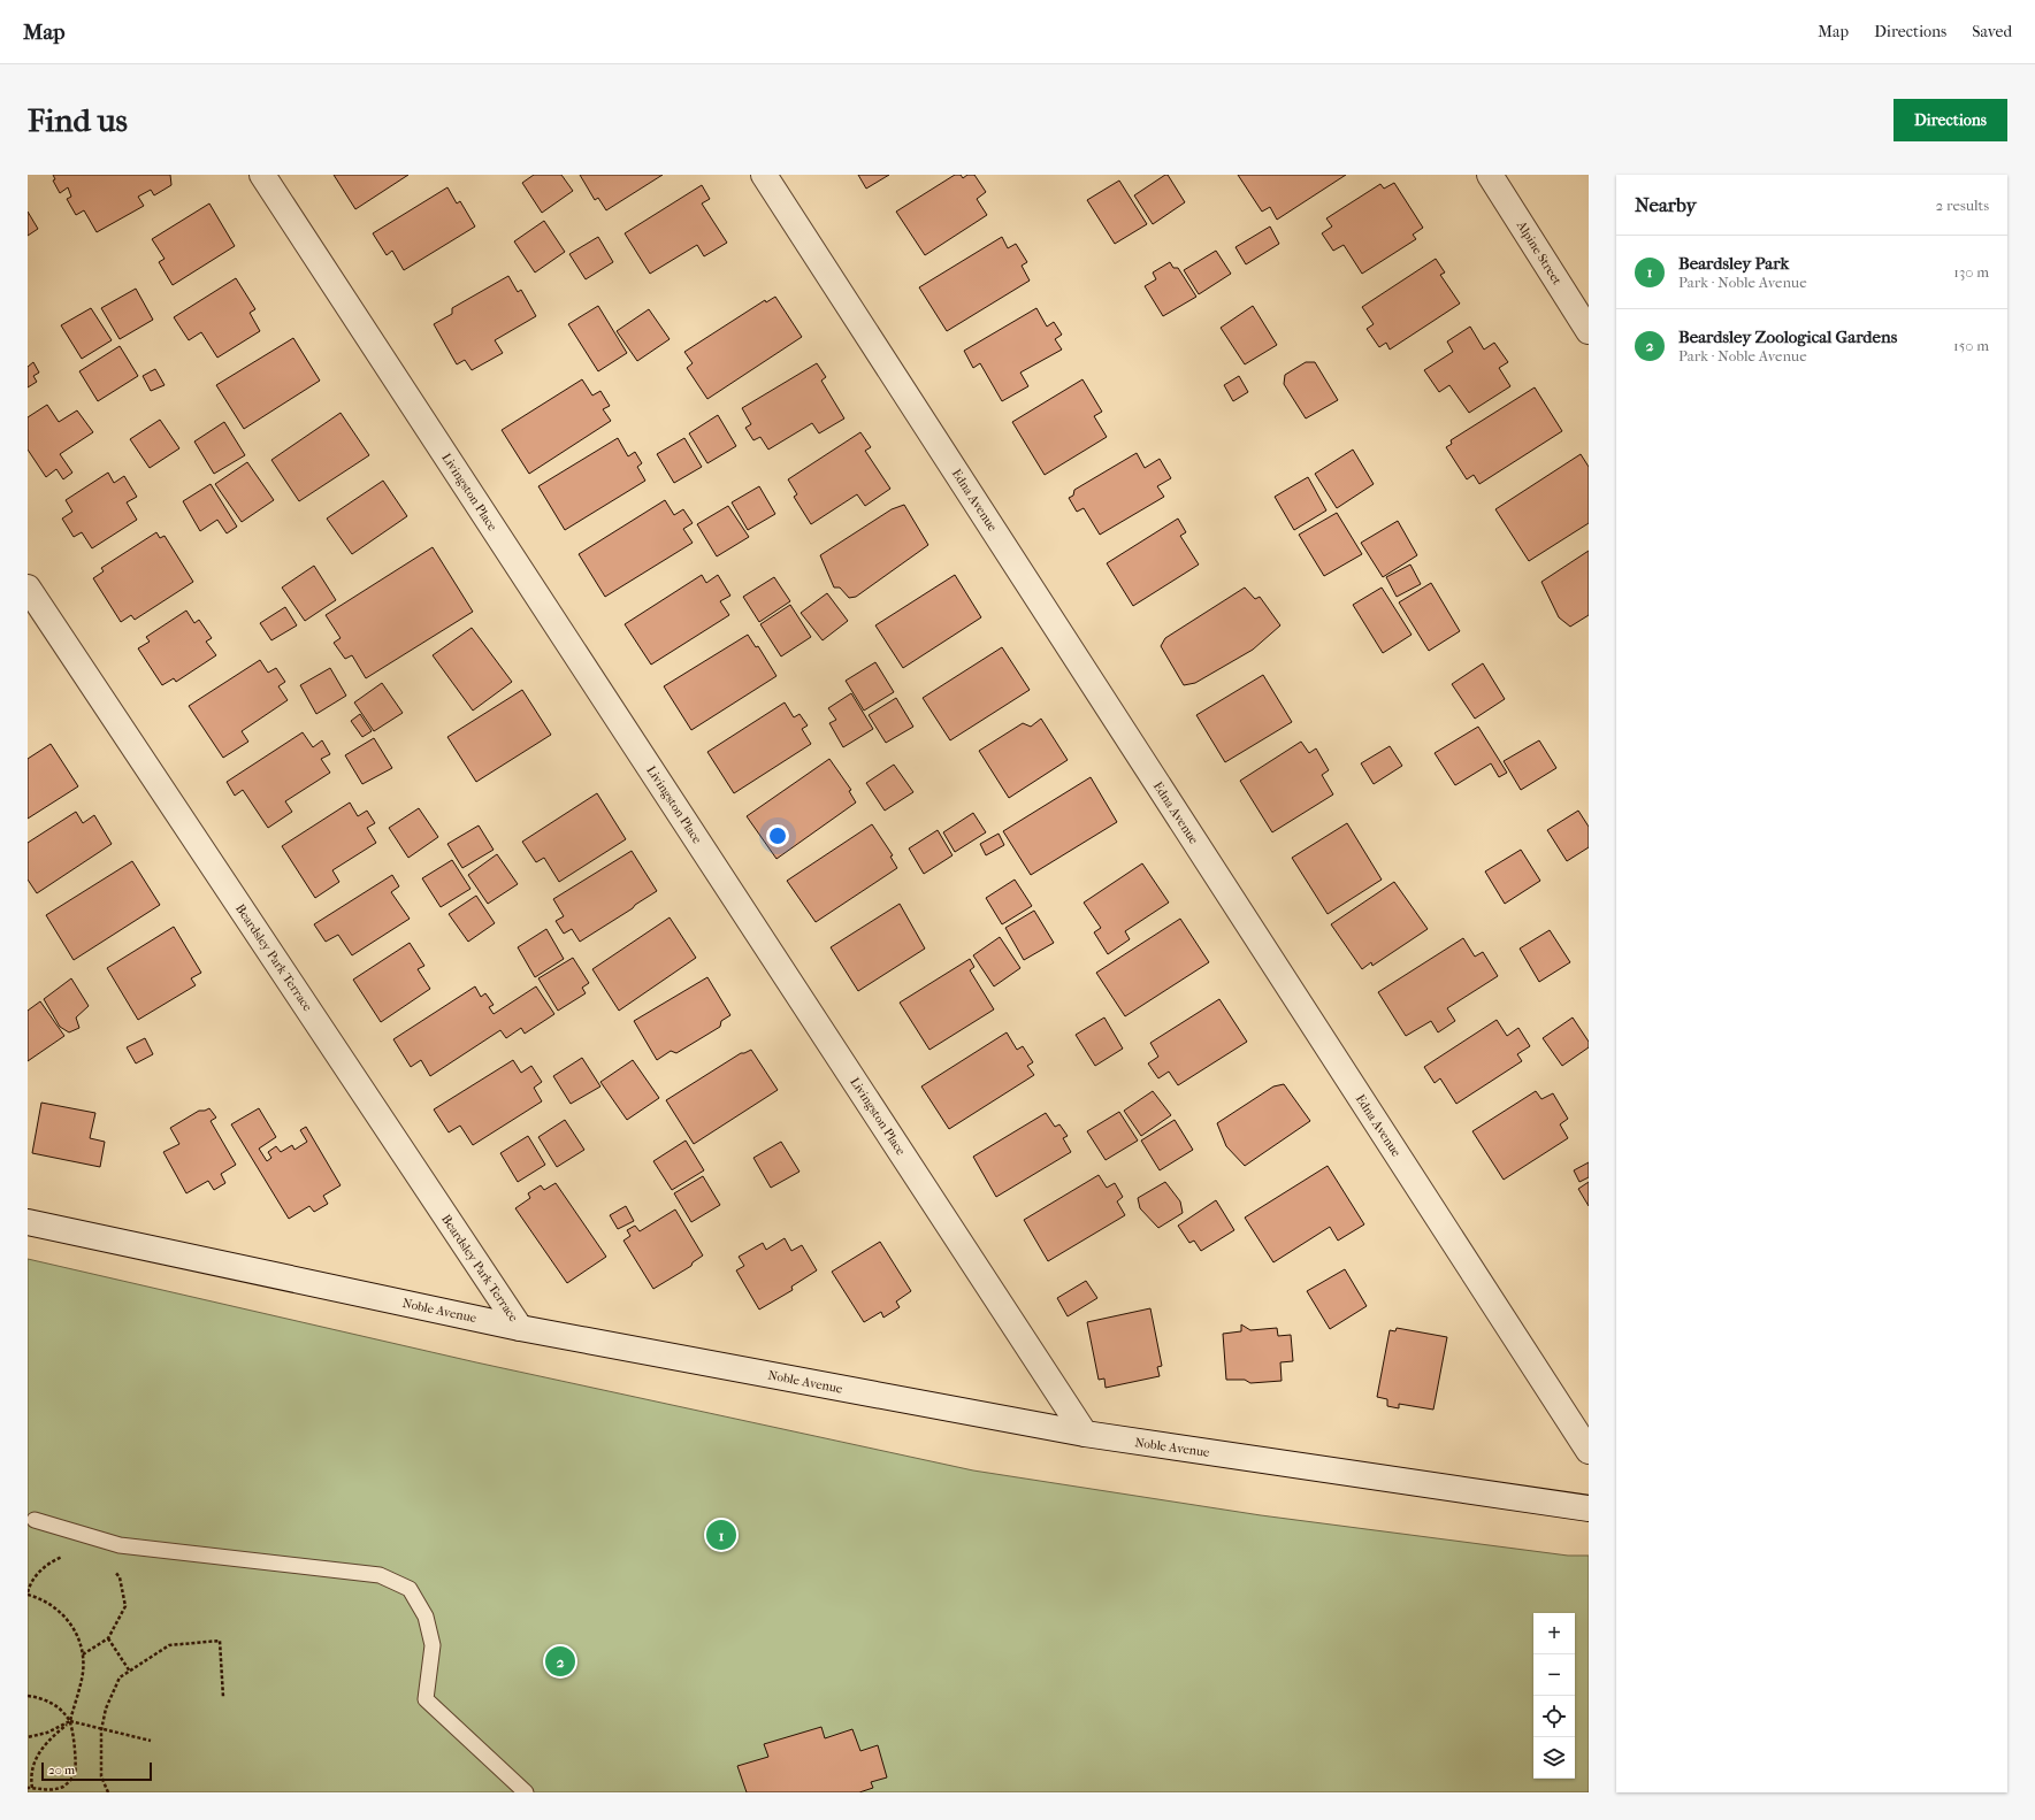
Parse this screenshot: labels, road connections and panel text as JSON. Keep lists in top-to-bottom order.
{
  "streets": {
    "street": [
      "Alpine Street",
      "Livingston Place",
      "Edna Avenue",
      "Beardsley Park Terrace",
      "Noble Avenue"
    ]
  },
  "crossings": [
    ["Livingston Place", "Noble Avenue"],
    ["Beardsley Park Terrace", "Noble Avenue"]
  ],
  "scale_bar": "20 m",
  "page": {
    "header": "Map",
    "nav": ["Map", "Directions", "Saved"],
    "buttons": "Directions",
    "title": "Find us",
    "heading": ["Nearby", "2 results"],
    "list": [
      {
        "mark": "1",
        "name": "Beardsley Park",
        "note": "Park · Noble Avenue",
        "value": "130 m"
      },
      {
        "mark": "2",
        "name": "Beardsley Zoological Gardens",
        "note": "Park · Noble Avenue",
        "value": "150 m"
      }
    ],
    "pins": ["1", "2"],
    "map_buttons": ["+", "−"],
    "scale": "20 m"
  }
}
